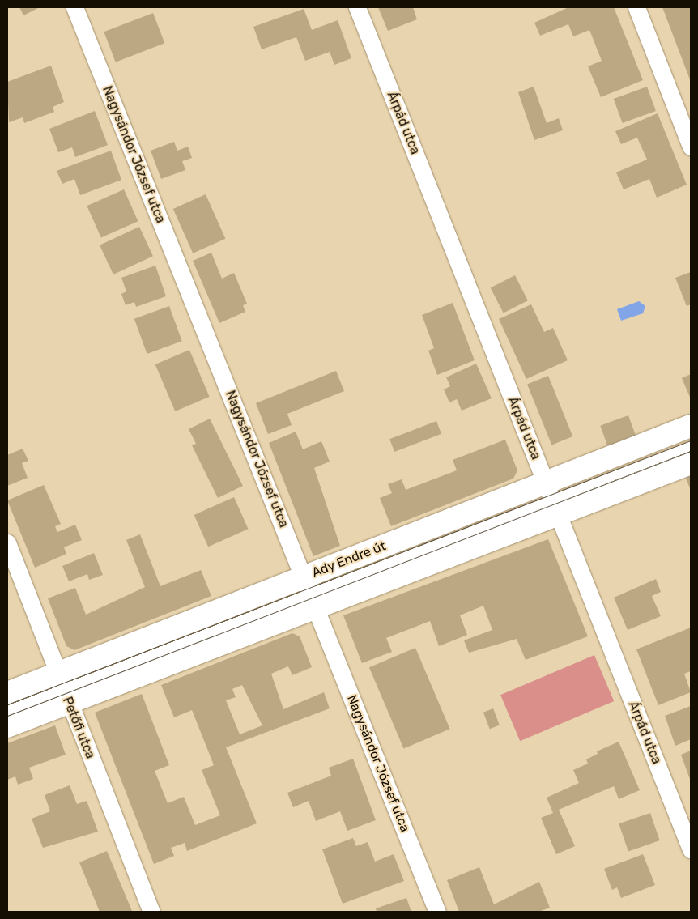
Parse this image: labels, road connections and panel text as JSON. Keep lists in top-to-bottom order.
{
  "streets": {
    "street": [
      "Árpád utca",
      "Nagysándor József utca",
      "Ady Endre út",
      "Petőfi utca"
    ]
  },
  "crossings": [
    ["Árpád utca", "Ady Endre út"],
    ["Nagysándor József utca", "Ady Endre út"],
    ["Ady Endre út", "Petőfi utca"]
  ]
}
